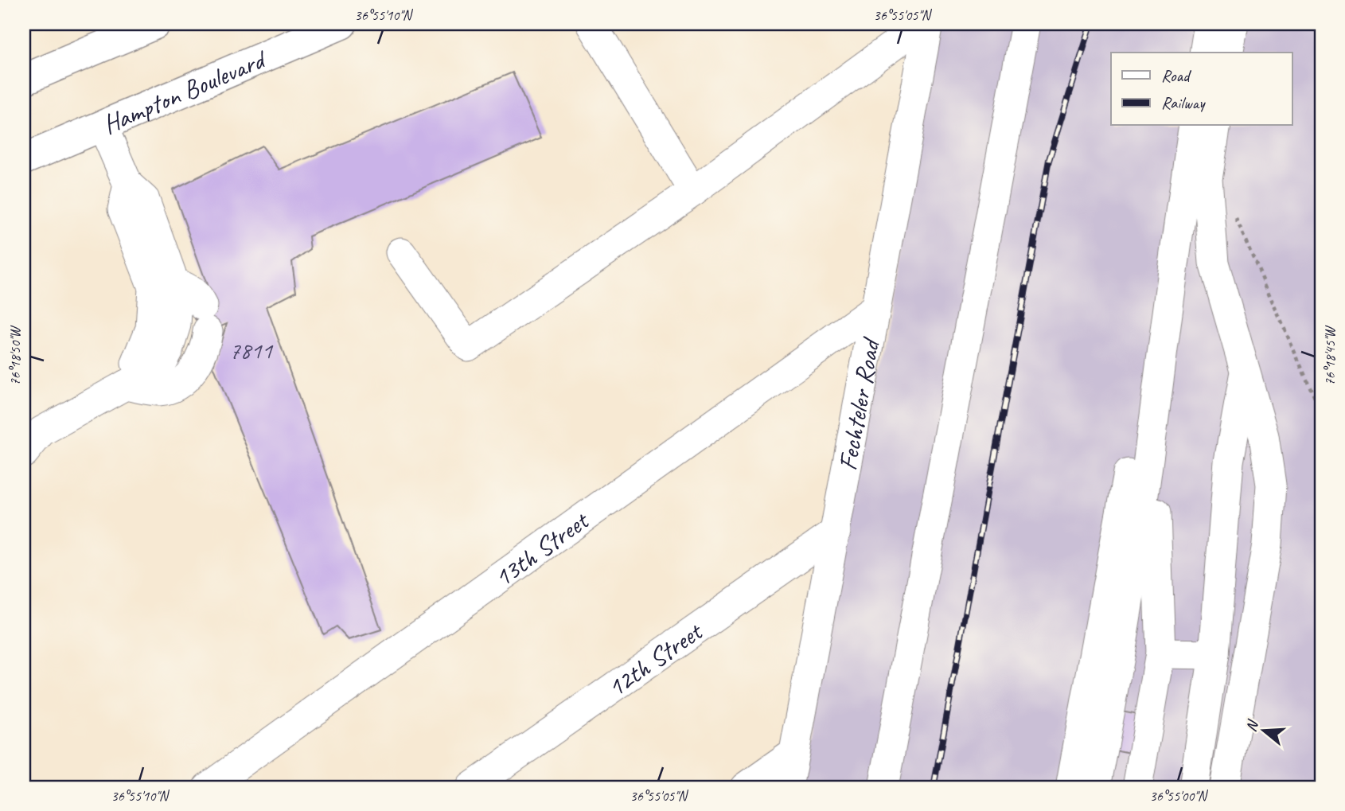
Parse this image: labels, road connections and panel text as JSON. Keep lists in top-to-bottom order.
{
  "streets": {
    "main road": ["Hampton Boulevard"],
    "street": ["Fechteler Road", "13th Street", "12th Street"]
  },
  "crossings": [
    ["Fechteler Road", "13th Street"],
    ["Fechteler Road", "12th Street"]
  ],
  "house_numbers": ["7811"],
  "legend": ["Road", "Railway"],
  "north": "left",
  "coordinates": [
    "36°55'10\"N",
    "36°55'05\"N",
    "76°18'50\"W",
    "76°18'45\"W",
    "36°55'00\"N"
  ]
}
